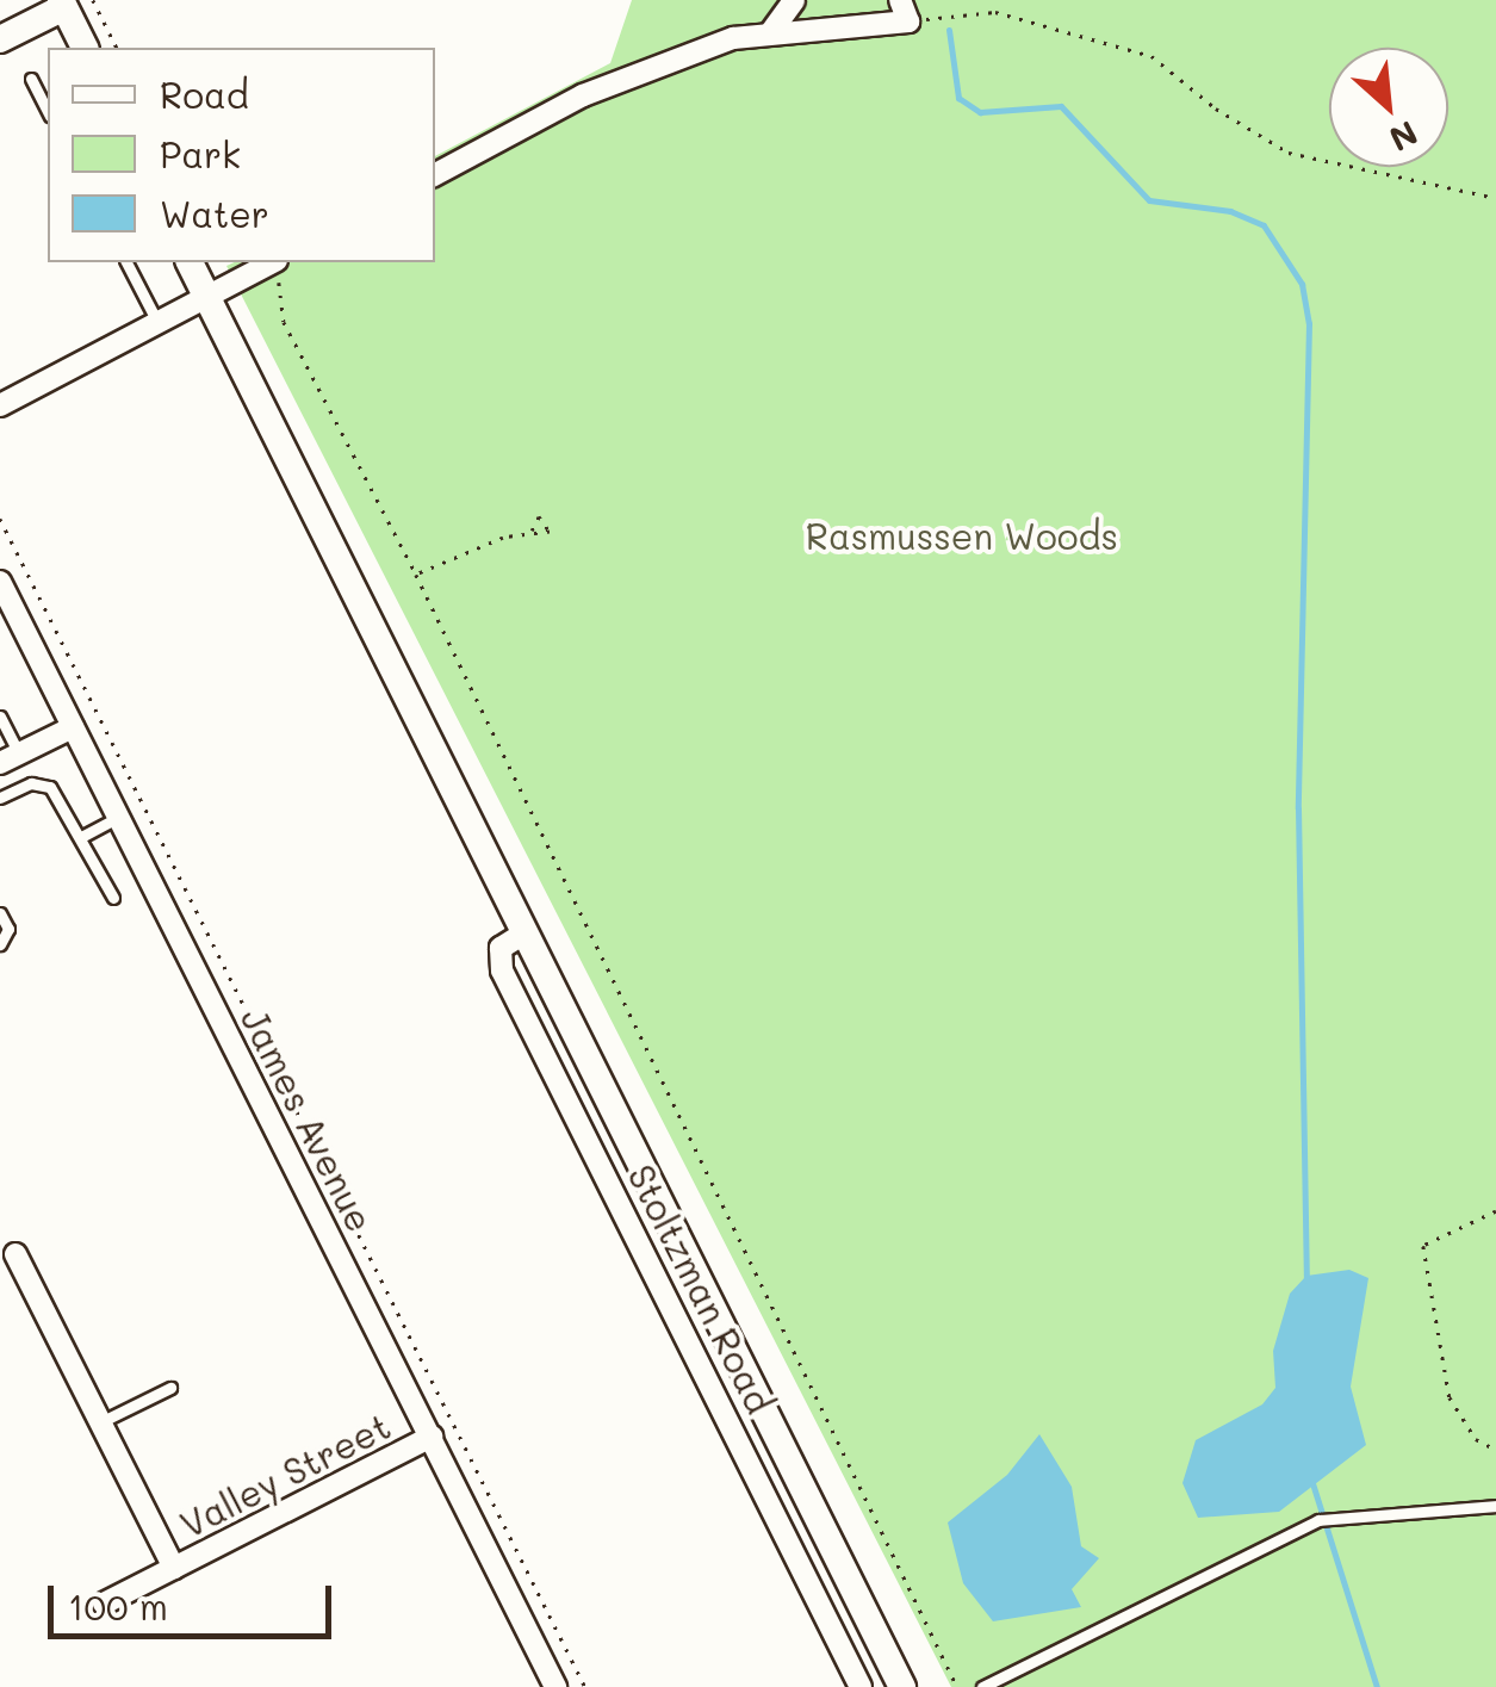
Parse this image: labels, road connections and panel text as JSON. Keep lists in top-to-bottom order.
{
  "streets": {
    "street": ["James Avenue", "Stoltzman Road", "Valley Street"]
  },
  "crossings": [
    ["James Avenue", "Valley Street"]
  ],
  "parks": ["Rasmussen Woods"],
  "legend": ["Road", "Park", "Water"],
  "scale_bar": "100 m",
  "north": "bottom right"
}
